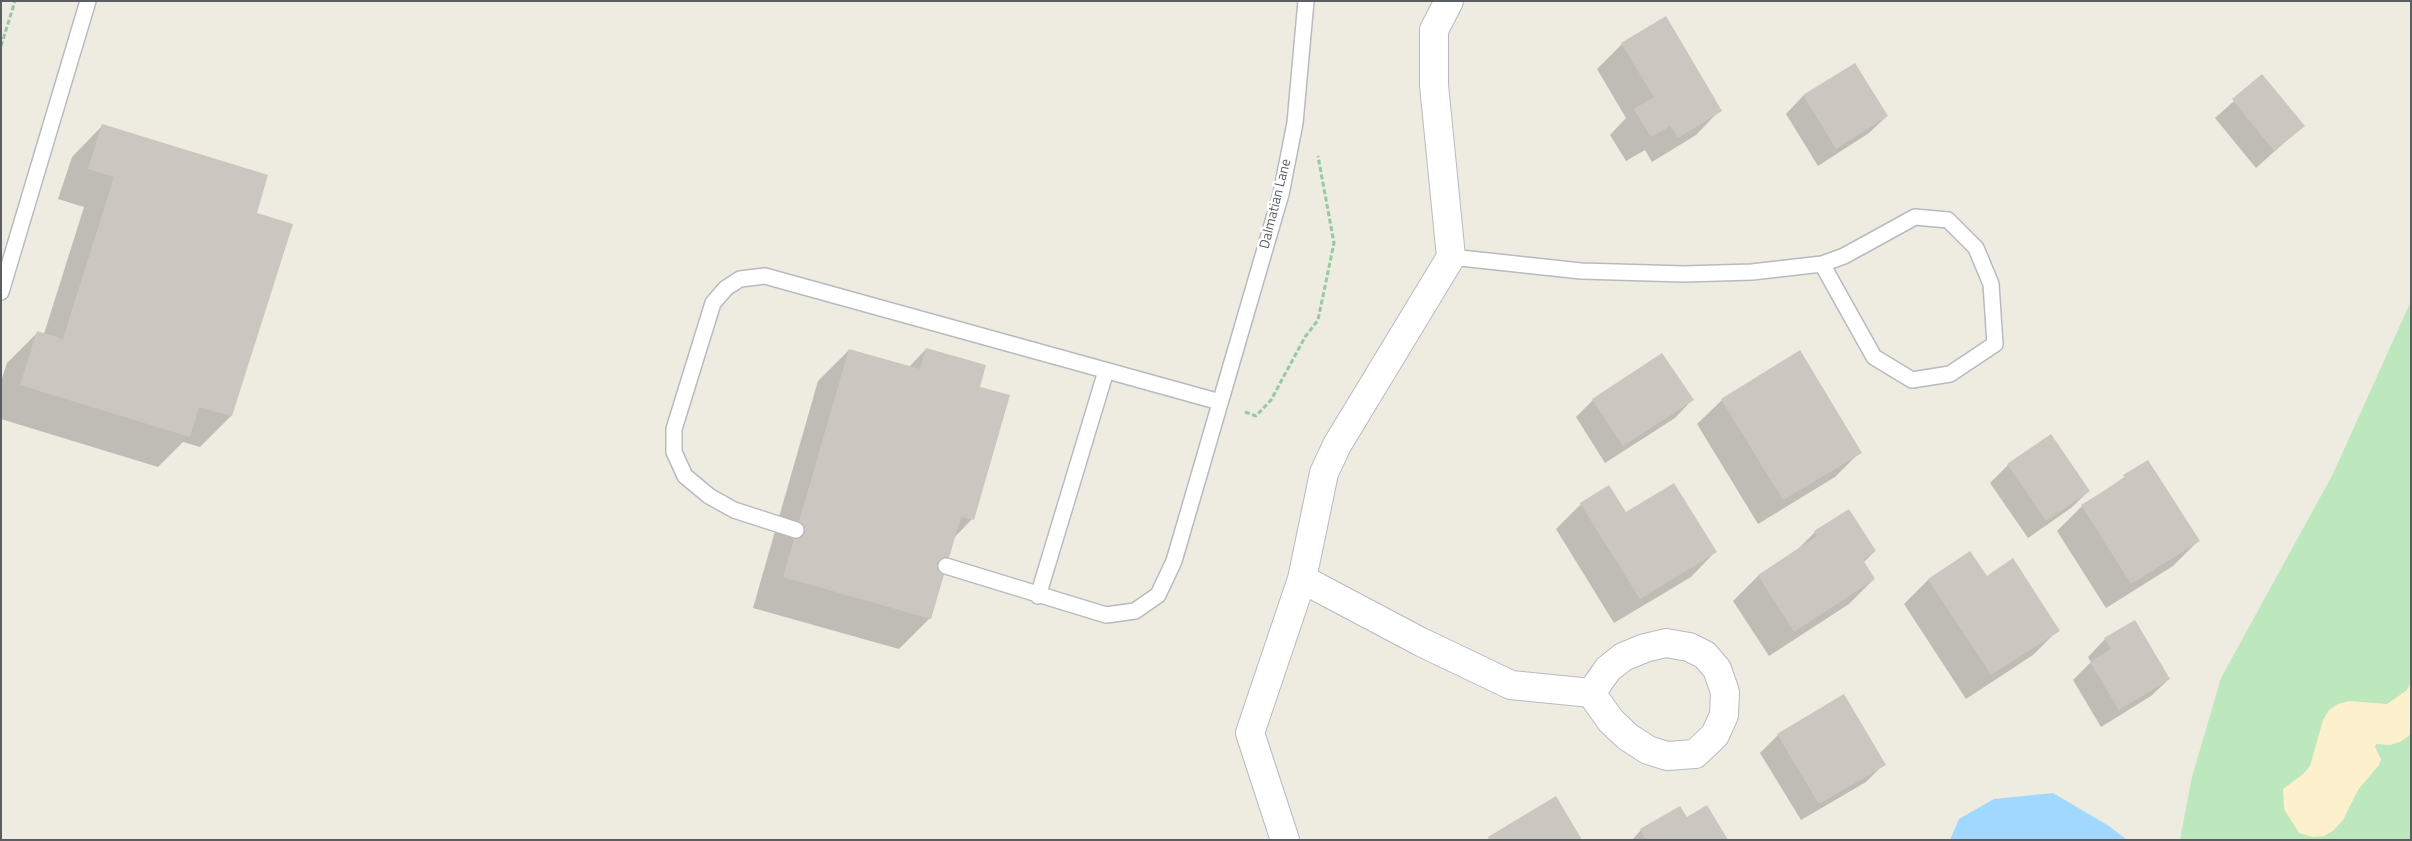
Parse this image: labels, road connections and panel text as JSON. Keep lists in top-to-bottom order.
{
  "streets": {
    "lane": ["Dalmatian Lane"]
  }
}
